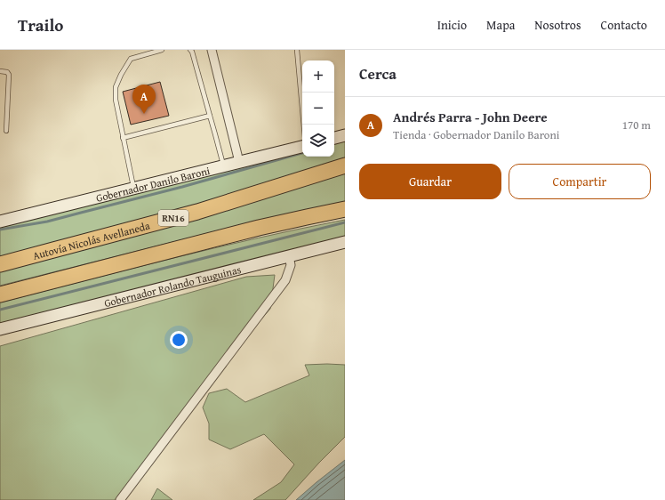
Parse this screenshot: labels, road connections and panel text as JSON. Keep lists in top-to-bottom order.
{
  "streets": {
    "highway": ["RN16", "Autovía Nicolás Avellaneda"],
    "street": ["Gobernador Danilo Baroni", "Gobernador Rolando Tauguinas"]
  },
  "page": {
    "header": "Trailo",
    "nav": [
      "Inicio",
      "Mapa",
      "Nosotros",
      "Contacto"
    ],
    "heading": "Cerca",
    "map_buttons": ["+", "−"],
    "pins": "A",
    "list": [
      {
        "mark": "A",
        "name": "Andrés Parra - John Deere",
        "note": "Tienda · Gobernador Danilo Baroni",
        "value": "170 m"
      }
    ],
    "buttons": ["Guardar", "Compartir"]
  }
}
